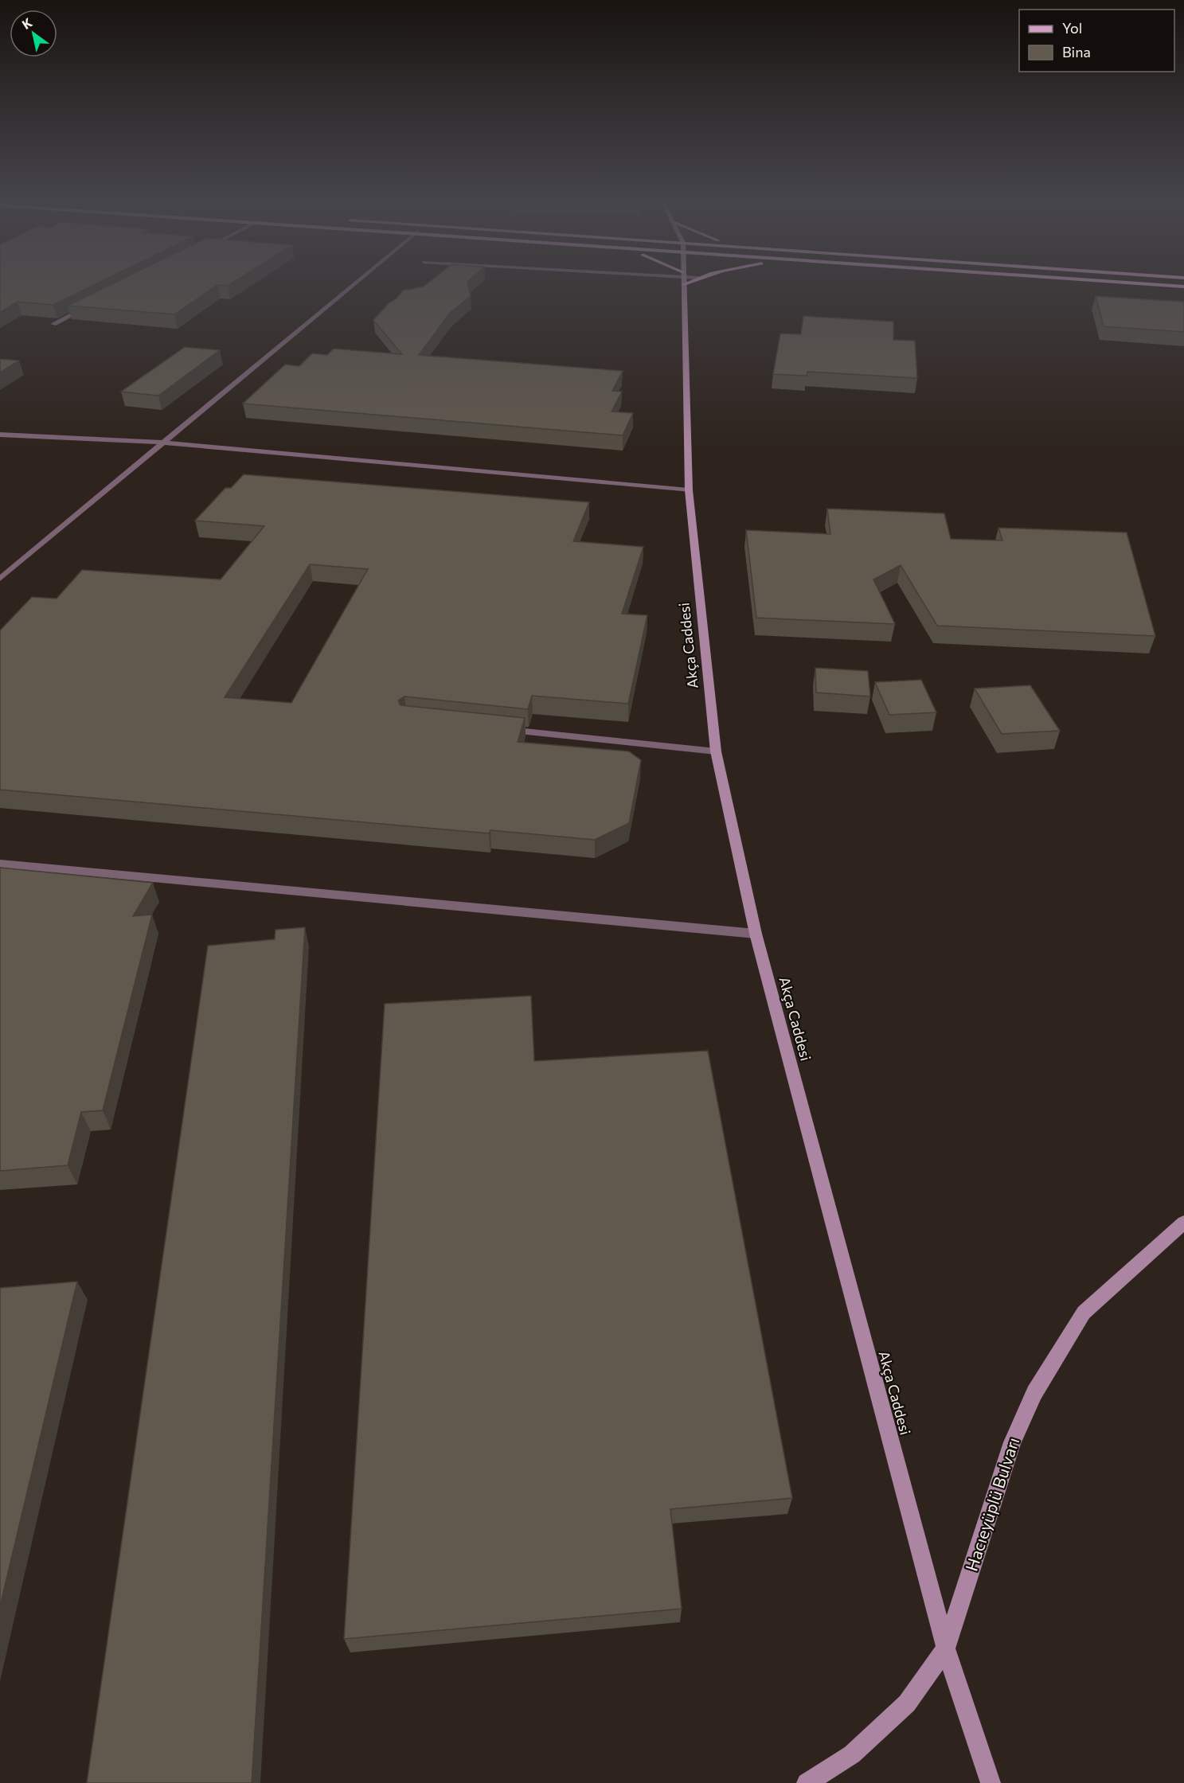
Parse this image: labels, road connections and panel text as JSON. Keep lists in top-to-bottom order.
{
  "streets": {
    "street": ["Akça Caddesi", "Hacıeyüplü Bulvarı"]
  },
  "crossings": [
    ["Akça Caddesi", "Hacıeyüplü Bulvarı"]
  ],
  "legend": ["Yol", "Bina"],
  "north": "top left"
}
